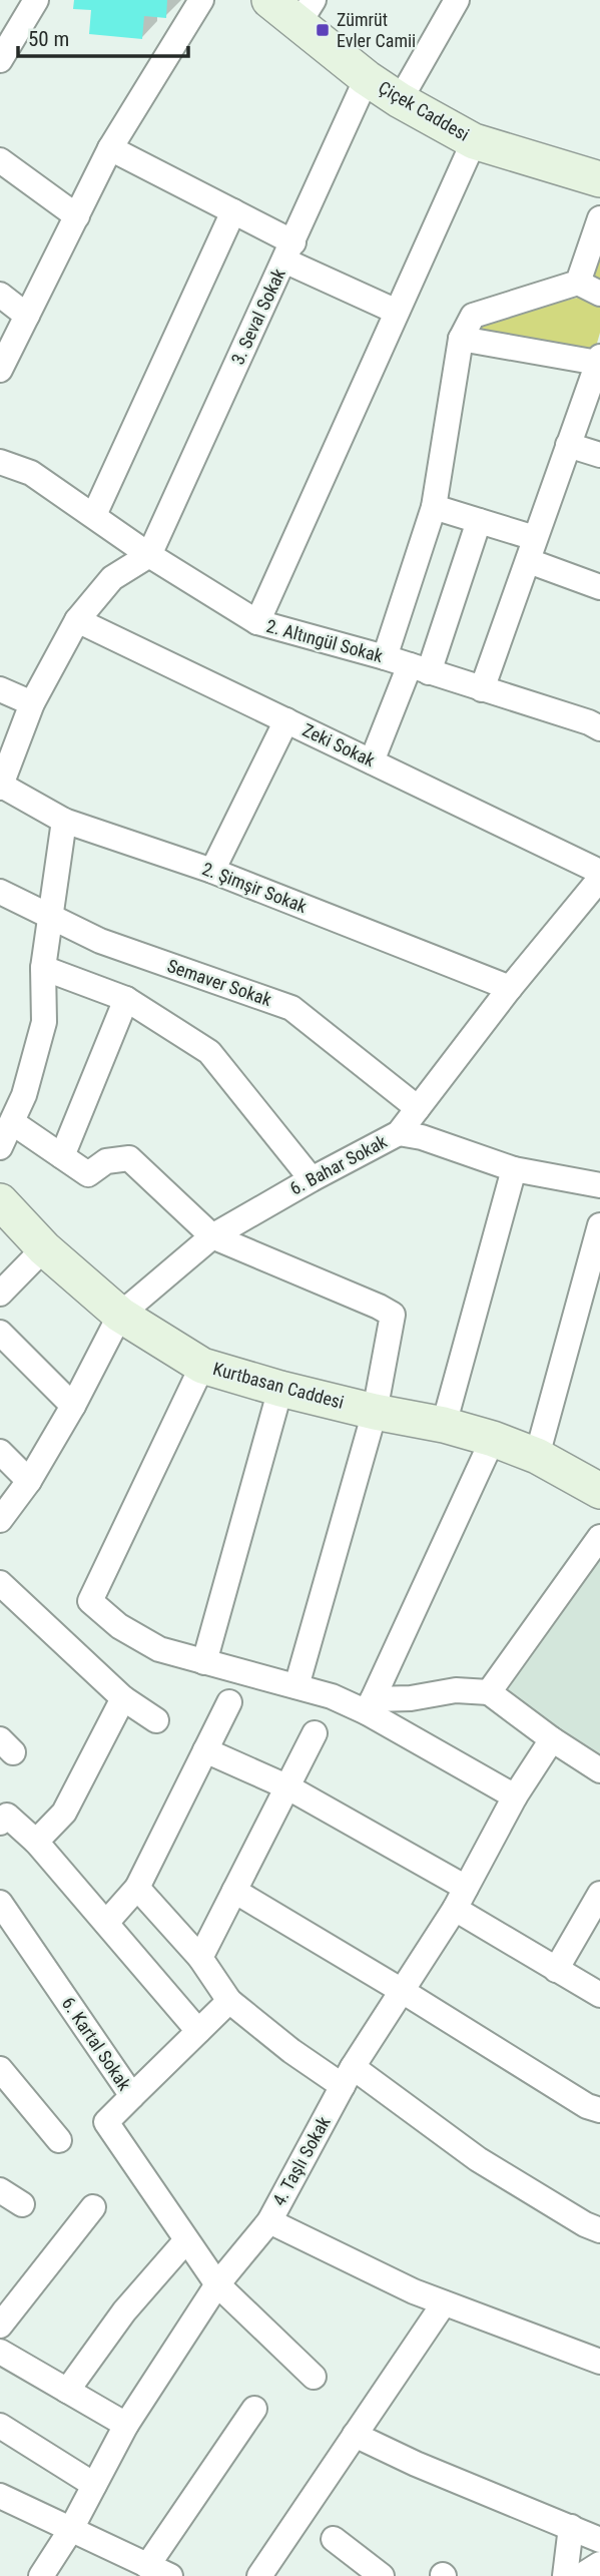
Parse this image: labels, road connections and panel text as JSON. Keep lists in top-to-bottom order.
{
  "streets": {
    "main road": ["Çiçek Caddesi", "Kurtbasan Caddesi"],
    "street": [
      "3. Seval Sokak",
      "2. Altıngül Sokak",
      "Zeki Sokak",
      "2. Şimşir Sokak",
      "Semaver Sokak",
      "6. Bahar Sokak",
      "6. Kartal Sokak",
      "4. Taşlı Sokak"
    ]
  },
  "crossings": [
    ["Çiçek Caddesi", "3. Seval Sokak"],
    ["3. Seval Sokak", "2. Altıngül Sokak"],
    ["2. Şimşir Sokak", "6. Bahar Sokak"],
    ["Semaver Sokak", "6. Bahar Sokak"],
    ["6. Bahar Sokak", "Kurtbasan Caddesi"],
    ["6. Kartal Sokak", "4. Taşlı Sokak"]
  ],
  "places": {
    "transit": ["Zümrüt Evler Camii"]
  },
  "scale_bar": "50 m"
}
